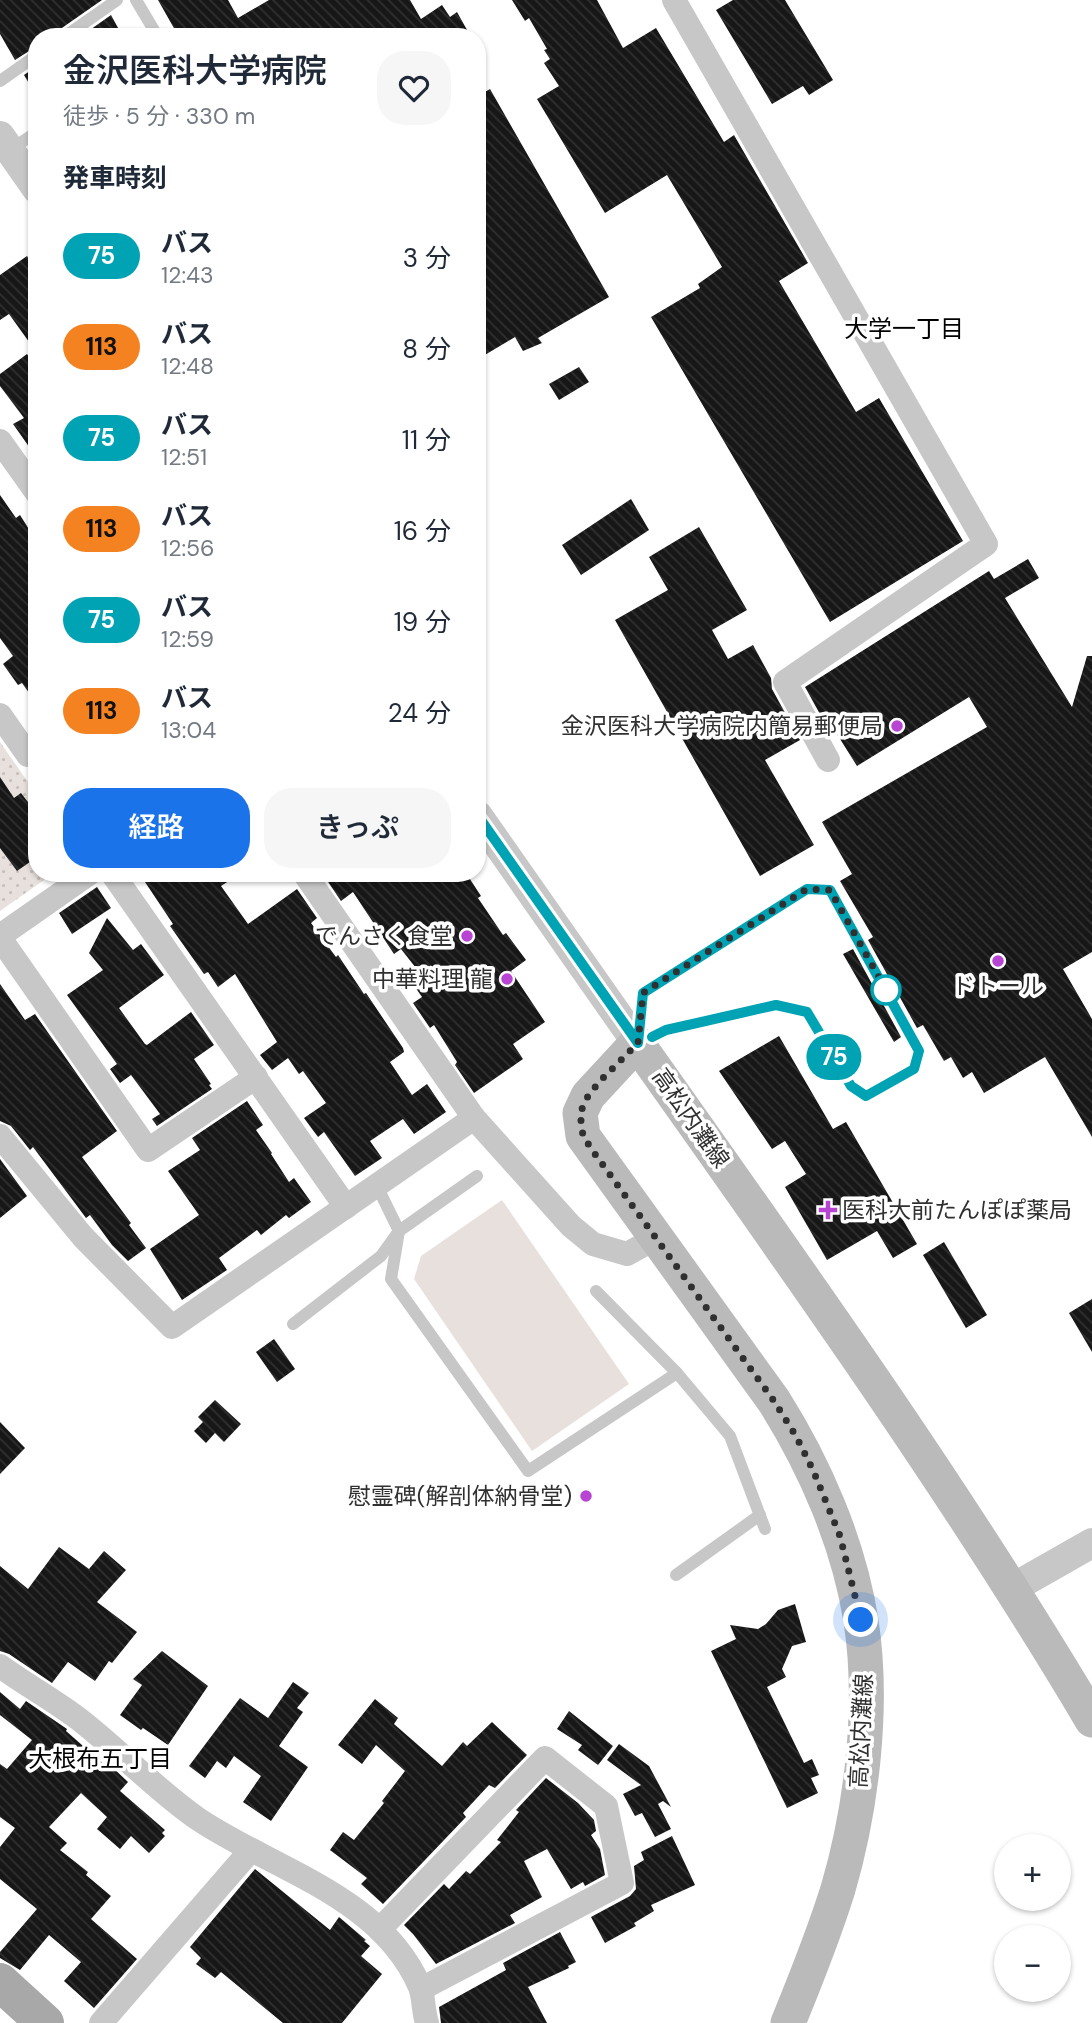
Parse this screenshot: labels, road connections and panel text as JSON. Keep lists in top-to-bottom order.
{
  "streets": {
    "main road": ["高松内灘線"]
  },
  "districts": ["大学一丁目", "大根布五丁目"],
  "places": {
    "other": [
      "金沢医科大学病院内簡易郵便局",
      "でんさく食堂",
      "ドトール",
      "中華料理 龍",
      "慰霊碑(解剖体納骨堂)"
    ],
    "health": ["医科大前たんぽぽ薬局"]
  },
  "lines": ["bus line 75"],
  "page": {
    "on_map": "75",
    "heading": [
      ["金沢医科大学病院", "徒歩 · 5 分 · 330 m"],
      "発車時刻"
    ],
    "list": [
      {
        "mark": "75",
        "name": "バス",
        "note": "12:43",
        "value": "3 分"
      },
      {
        "mark": "113",
        "name": "バス",
        "note": "12:48",
        "value": "8 分"
      },
      {
        "mark": "75",
        "name": "バス",
        "note": "12:51",
        "value": "11 分"
      },
      {
        "mark": "113",
        "name": "バス",
        "note": "12:56",
        "value": "16 分"
      },
      {
        "mark": "75",
        "name": "バス",
        "note": "12:59",
        "value": "19 分"
      },
      {
        "mark": "113",
        "name": "バス",
        "note": "13:04",
        "value": "24 分"
      }
    ],
    "buttons": ["経路", "きっぷ"],
    "map_buttons": ["+", "−"]
  }
}
